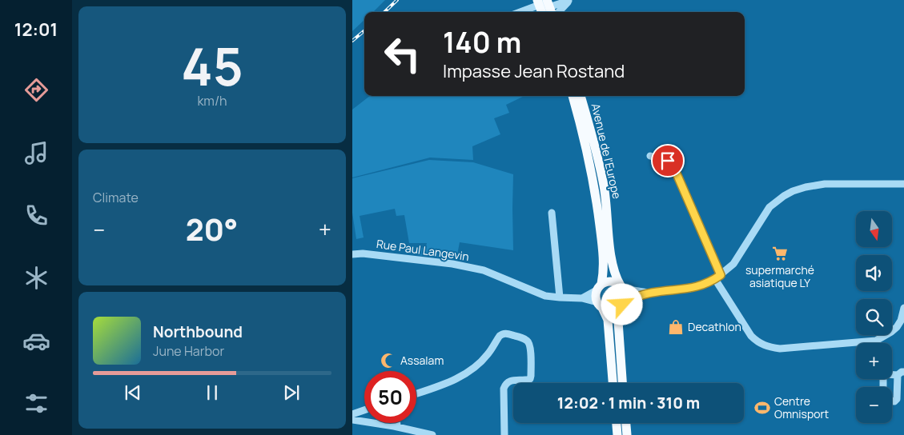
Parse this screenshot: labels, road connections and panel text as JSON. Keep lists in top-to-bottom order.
{
  "streets": {
    "main road": ["Avenue de l'Europe"],
    "street": ["Rue Paul Langevin"]
  },
  "crossings": [
    ["Avenue de l'Europe", "Rue Paul Langevin"]
  ],
  "places": {
    "supermarket": ["supermarché asiatique LY"],
    "shop": ["Decathlon"],
    "mosque": ["Assalam"],
    "sports": ["Centre Omnisport"]
  },
  "north": "bottom",
  "page": {
    "tabs": "12:01",
    "tile": [
      ["45", "km/h"],
      "Climate"
    ],
    "turn": ["140 m", "Impasse Jean Rostand"],
    "map_buttons": ["+", "−"],
    "heat": ["−", "20°", "+"],
    "song": ["Northbound", "June Harbor"],
    "limit": "50",
    "trip": "12:02 · 1 min · 310 m"
  }
}
